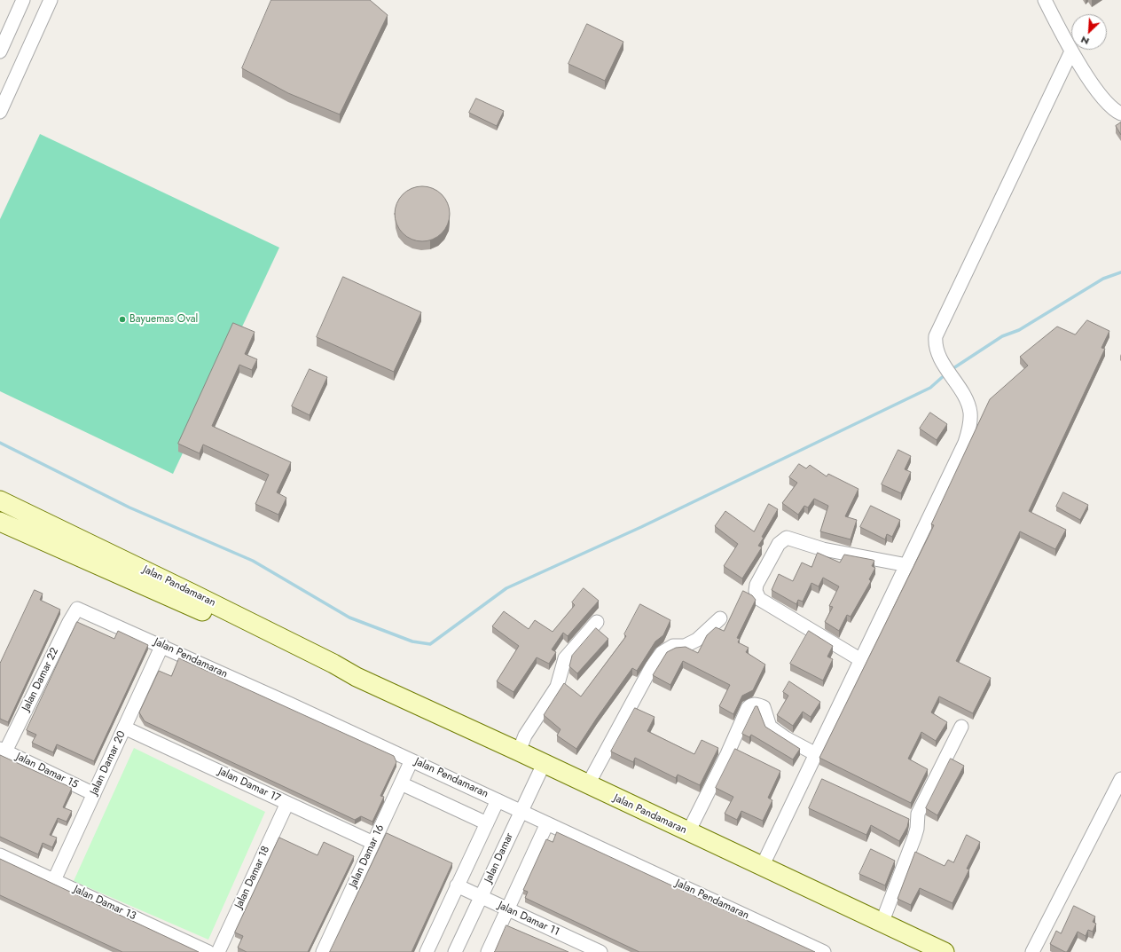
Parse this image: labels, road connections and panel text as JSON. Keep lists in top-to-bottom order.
{
  "streets": {
    "main road": ["Jalan Pandamaran"],
    "street": [
      "Jalan Pendamaran",
      "Jalan Damar 22",
      "Jalan Damar 20",
      "Jalan Damar 15",
      "Jalan Damar 17",
      "Jalan Damar 16",
      "Jalan Damar",
      "Jalan Damar 18",
      "Jalan Damar 13",
      "Jalan Damar 11"
    ]
  },
  "crossings": [
    ["Jalan Pandamaran", "Jalan Damar"],
    ["Jalan Pendamaran", "Jalan Damar 22"],
    ["Jalan Pendamaran", "Jalan Damar 20"],
    ["Jalan Pendamaran", "Jalan Damar 16"],
    ["Jalan Pendamaran", "Jalan Damar"],
    ["Jalan Damar 22", "Jalan Damar 15"],
    ["Jalan Damar 20", "Jalan Damar 15"],
    ["Jalan Damar 20", "Jalan Damar 17"],
    ["Jalan Damar 20", "Jalan Damar 13"],
    ["Jalan Damar 17", "Jalan Damar 16"],
    ["Jalan Damar 17", "Jalan Damar 18"],
    ["Jalan Damar", "Jalan Damar 11"]
  ],
  "places": ["Bayuemas Oval"],
  "north": "bottom left"
}
